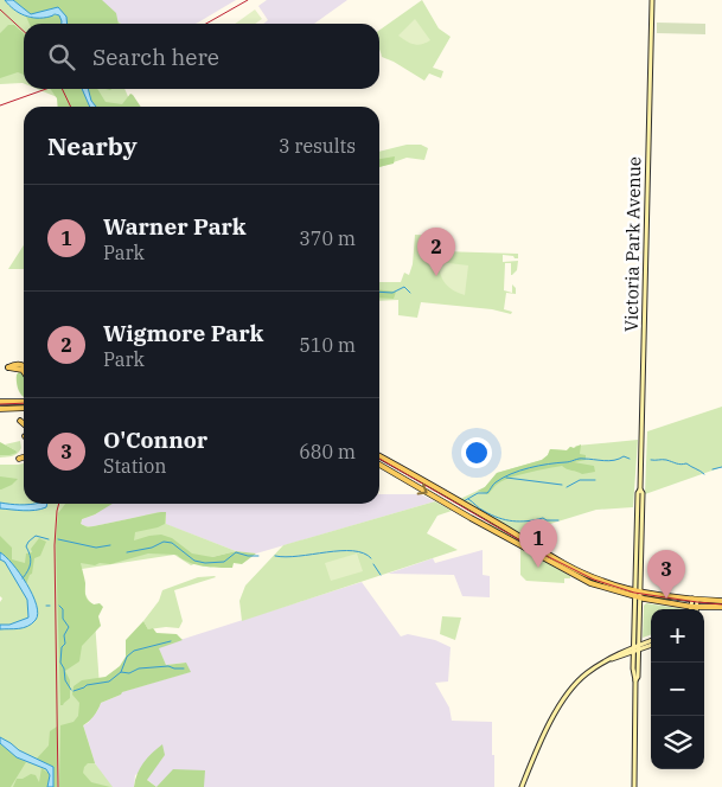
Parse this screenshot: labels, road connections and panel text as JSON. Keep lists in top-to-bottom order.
{
  "streets": {
    "main road": ["Victoria Park Avenue"]
  },
  "page": {
    "search": "Search here",
    "heading": ["Nearby", "3 results"],
    "list": [
      {
        "mark": "1",
        "name": "Warner Park",
        "note": "Park",
        "value": "370 m"
      },
      {
        "mark": "2",
        "name": "Wigmore Park",
        "note": "Park",
        "value": "510 m"
      },
      {
        "mark": "3",
        "name": "O'Connor",
        "note": "Station",
        "value": "680 m"
      }
    ],
    "pins": ["2", "1", "3"],
    "map_buttons": ["+", "−"]
  }
}
